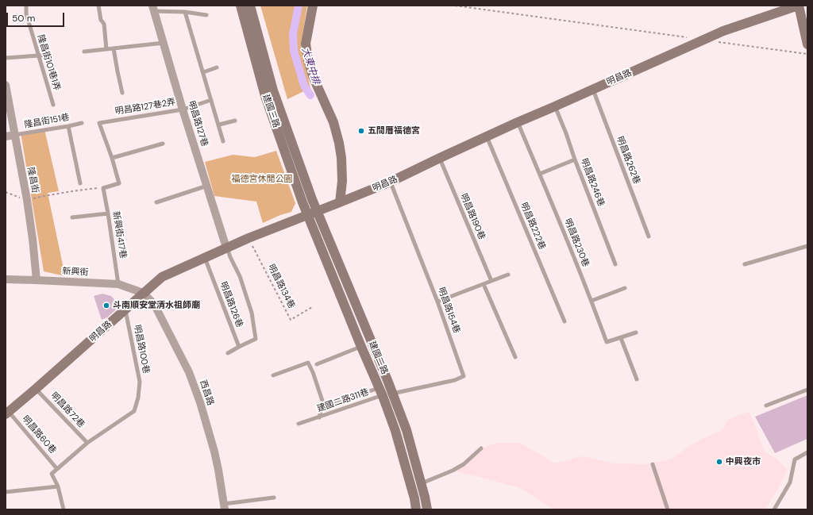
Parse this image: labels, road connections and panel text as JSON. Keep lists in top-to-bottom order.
{
  "streets": {
    "street": [
      "明昌路",
      "建國三路",
      "明昌路127巷",
      "隆昌街",
      "新興街",
      "建國二路",
      "西昌路"
    ],
    "lane": [
      "隆昌街101巷1弄",
      "明昌路127巷2弄",
      "隆昌街151巷",
      "明昌路262巷",
      "明昌路246巷",
      "明昌路190巷",
      "明昌路222巷",
      "新興街417巷",
      "明昌路230巷",
      "明昌路126巷",
      "明昌路154巷",
      "明昌路100巷",
      "建國二路311巷",
      "明昌路72巷",
      "明昌路60巷"
    ],
    "path": ["明昌路134巷"]
  },
  "crossings": [
    ["明昌路", "建國三路"],
    ["明昌路", "明昌路127巷"],
    ["明昌路", "明昌路262巷"],
    ["明昌路", "明昌路246巷"],
    ["明昌路", "明昌路190巷"],
    ["明昌路", "明昌路222巷"],
    ["明昌路", "明昌路230巷"],
    ["明昌路", "新興街"],
    ["明昌路", "明昌路134巷"],
    ["明昌路", "明昌路126巷"],
    ["明昌路", "明昌路154巷"],
    ["明昌路", "明昌路100巷"],
    ["明昌路", "建國二路"],
    ["明昌路", "西昌路"],
    ["明昌路", "明昌路72巷"],
    ["明昌路", "明昌路60巷"],
    ["明昌路127巷2弄", "明昌路127巷"],
    ["建國三路", "建國二路"],
    ["隆昌街151巷", "隆昌街"],
    ["隆昌街", "新興街"],
    ["新興街417巷", "新興街"],
    ["新興街", "西昌路"],
    ["明昌路154巷", "建國二路"],
    ["明昌路154巷", "建國二路311巷"],
    ["明昌路100巷", "明昌路72巷"],
    ["明昌路100巷", "明昌路60巷"],
    ["建國二路", "建國二路311巷"]
  ],
  "water": ["大東中排"],
  "parks": ["福德宮休閒公園"],
  "places": ["五間厝福德宮", "斗南順安堂清水祖師廟", "中興夜市"],
  "scale_bar": "50 m"
}
